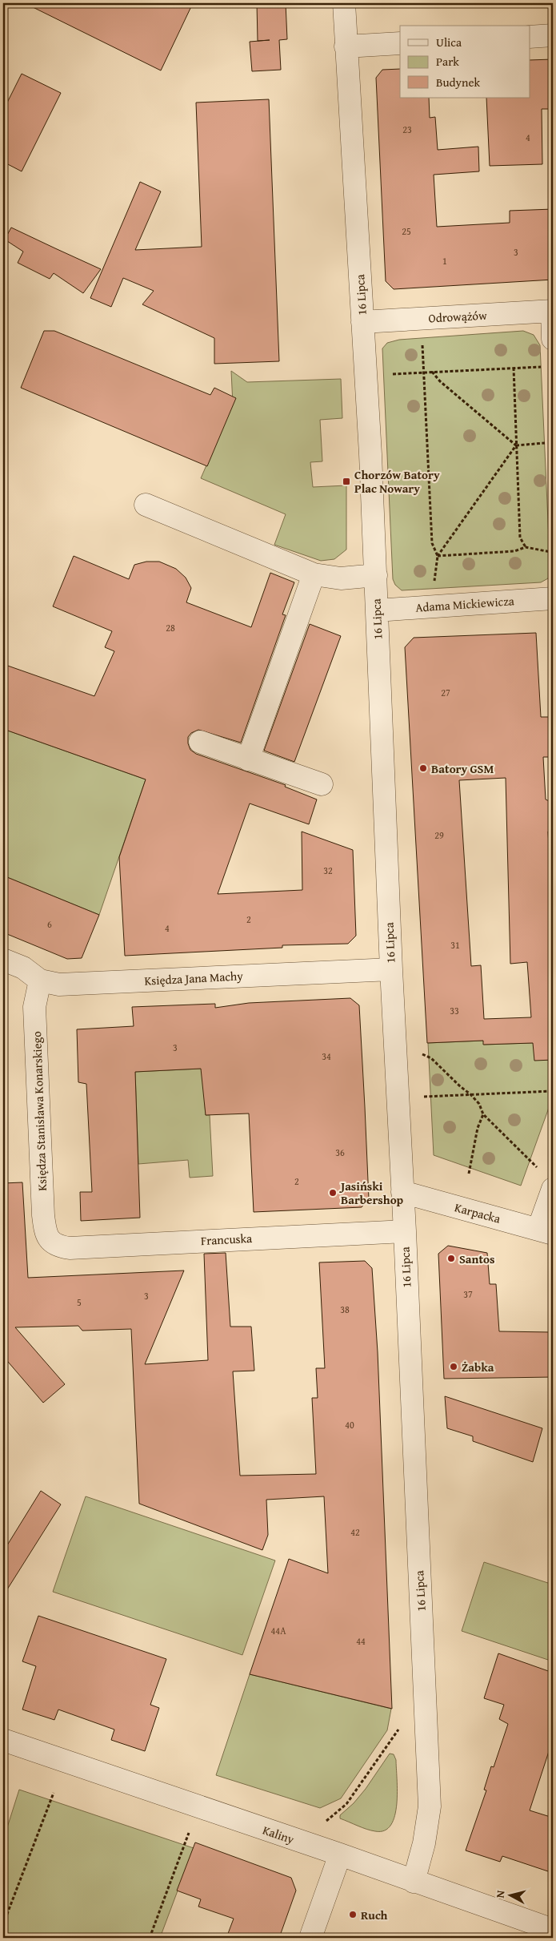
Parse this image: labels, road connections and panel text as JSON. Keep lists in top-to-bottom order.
{
  "streets": {
    "street": [
      "16 Lipca",
      "Odrowążów",
      "Adama Mickiewicza",
      "Księdza Jana Machy",
      "Księdza Stanisława Konarskiego",
      "Karpacka",
      "Francuska",
      "Kaliny"
    ]
  },
  "crossings": [
    ["16 Lipca", "Odrowążów"],
    ["16 Lipca", "Adama Mickiewicza"],
    ["16 Lipca", "Księdza Jana Machy"],
    ["16 Lipca", "Karpacka"],
    ["16 Lipca", "Francuska"],
    ["16 Lipca", "Kaliny"],
    ["Księdza Jana Machy", "Księdza Stanisława Konarskiego"],
    ["Księdza Stanisława Konarskiego", "Francuska"]
  ],
  "places": {
    "transit": ["Chorzów Batory Plac Nowary"],
    "other": [
      "Batory GSM",
      "Jasiński Barbershop",
      "Santos",
      "Żabka",
      "Ruch"
    ]
  },
  "house_numbers": [
    "23",
    "4",
    "25",
    "3",
    "1",
    "28",
    "27",
    "29",
    "32",
    "2",
    "6",
    "4",
    "31",
    "33",
    "3",
    "34",
    "36",
    "2",
    "37",
    "3",
    "5",
    "38",
    "40",
    "42",
    "44A",
    "44"
  ],
  "legend": ["Ulica", "Park", "Budynek"],
  "north": "left"
}
